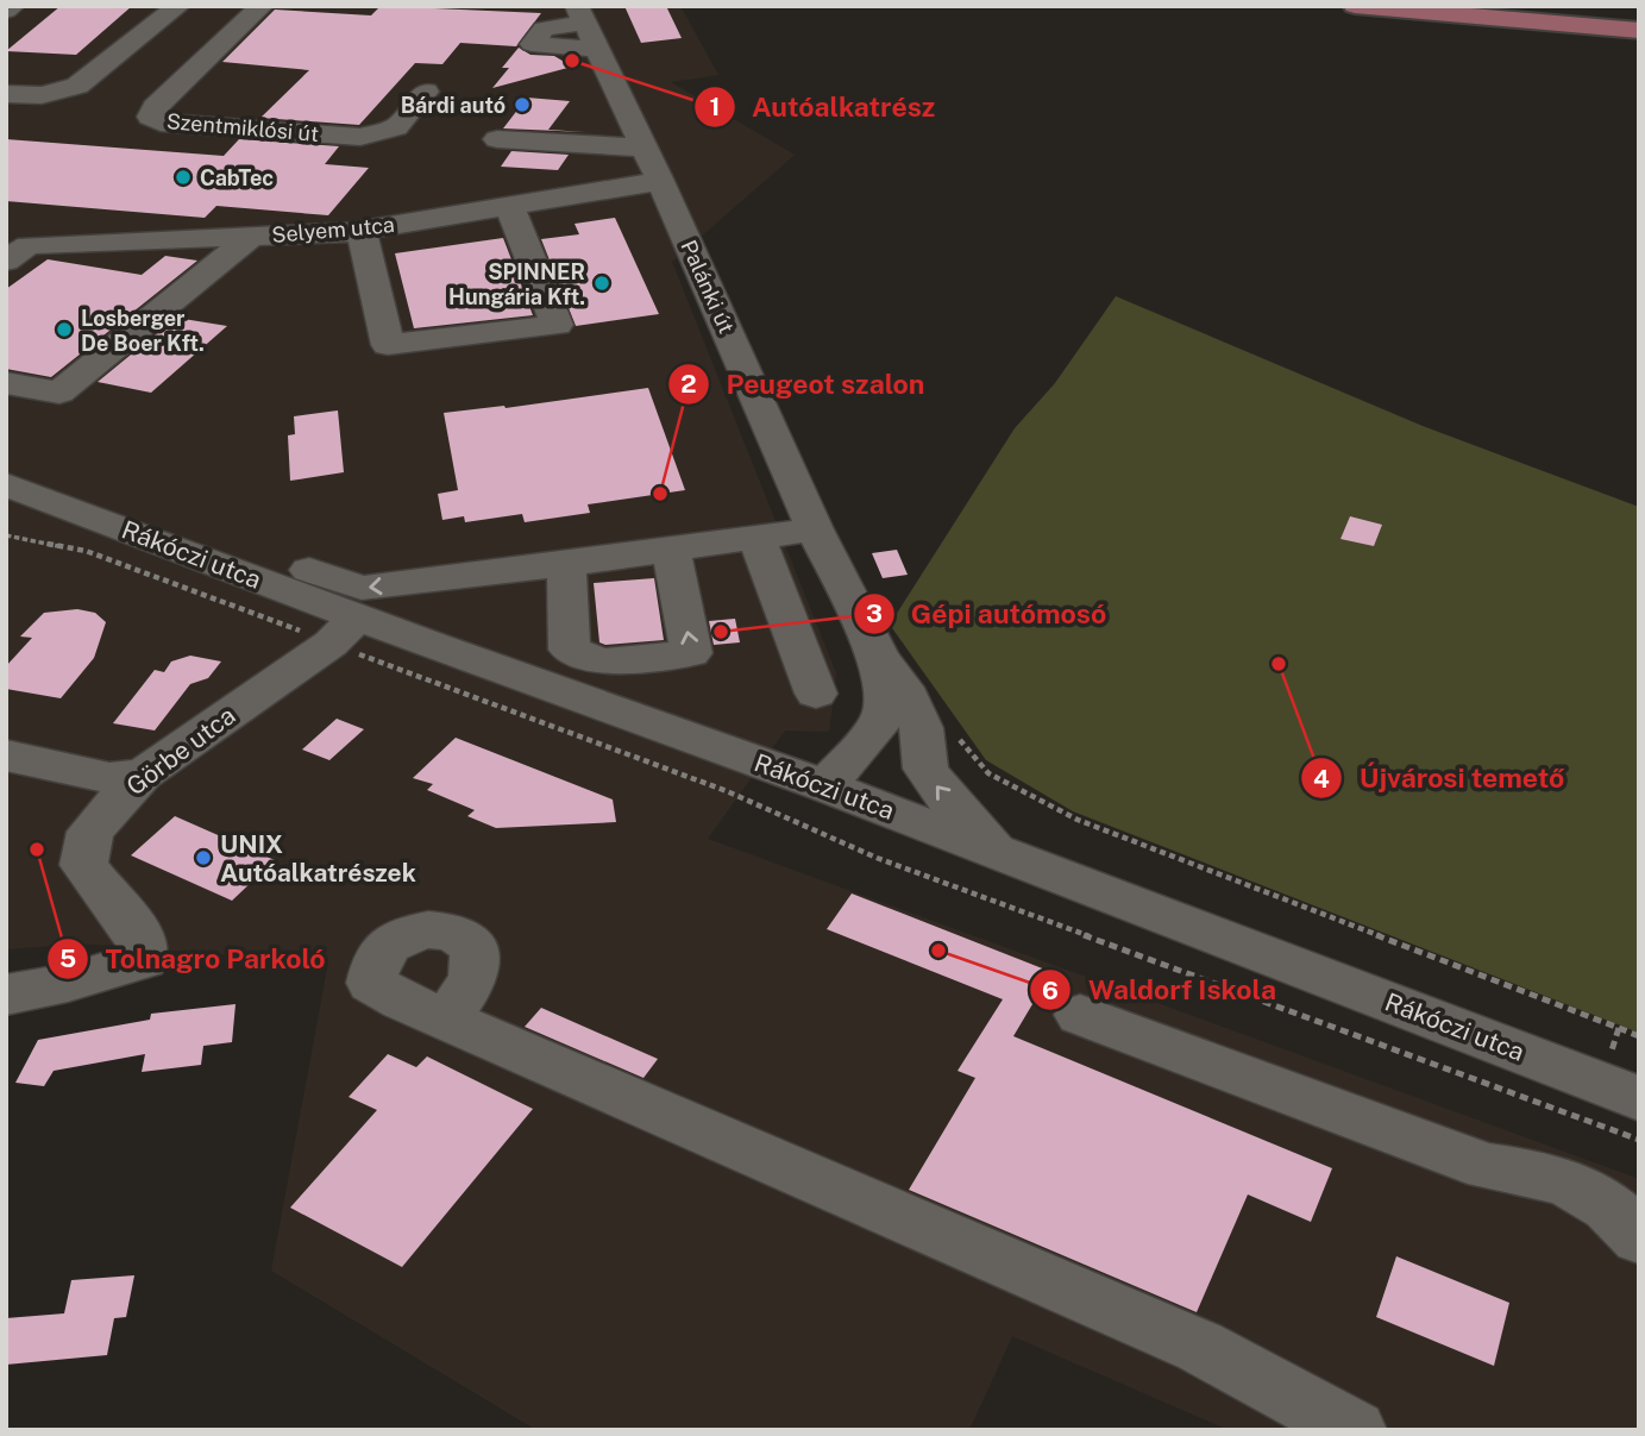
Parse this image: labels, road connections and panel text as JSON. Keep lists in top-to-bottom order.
{
  "streets": {
    "street": [
      "Szentmiklósi út",
      "Selyem utca",
      "Palánki út",
      "Rákóczi utca",
      "Görbe utca"
    ]
  },
  "crossings": [
    ["Selyem utca", "Palánki út"],
    ["Palánki út", "Rákóczi utca"],
    ["Rákóczi utca", "Görbe utca"]
  ],
  "places": [
    "Autóalkatrész",
    "Bárdi autó",
    "CabTec",
    "SPINNER Hungária Kft.",
    "Losberger De Boer Kft.",
    "Peugeot szalon",
    "Gépi autómosó",
    "Újvárosi temető",
    "Tolnagro Parkoló",
    "UNIX Autóalkatrészek",
    "Waldorf Iskola"
  ]
}
